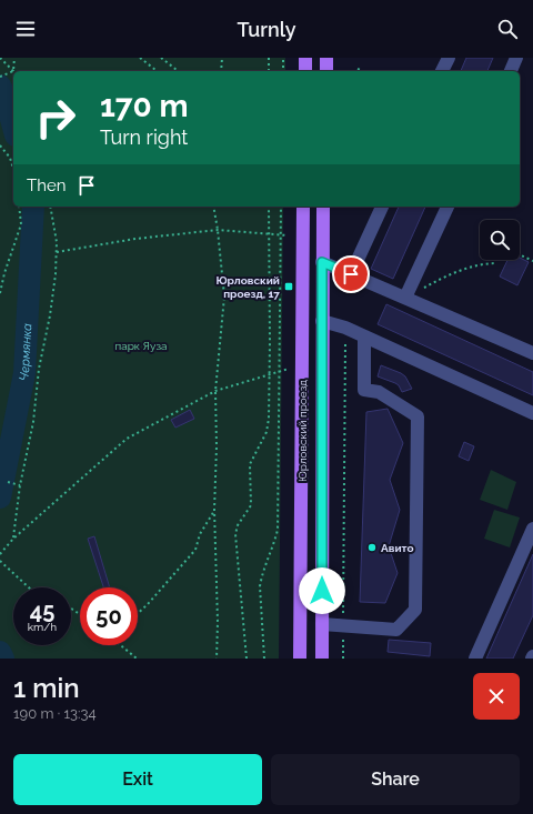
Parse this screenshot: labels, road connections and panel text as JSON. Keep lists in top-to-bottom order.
{
  "streets": {
    "main road": ["Юрловский проезд"]
  },
  "water": ["Чермянка"],
  "parks": ["парк Яуза"],
  "places": {
    "transit": ["Юрловский проезд, 17"],
    "other": ["Авито"]
  },
  "page": {
    "header": "Turnly",
    "turn": ["170 m", "Turn right"],
    "then": "Then",
    "speed": "45 km/h",
    "limit": "50",
    "heading": ["1 min", "190 m · 13:34"],
    "buttons": ["Exit", "Share"]
  }
}
